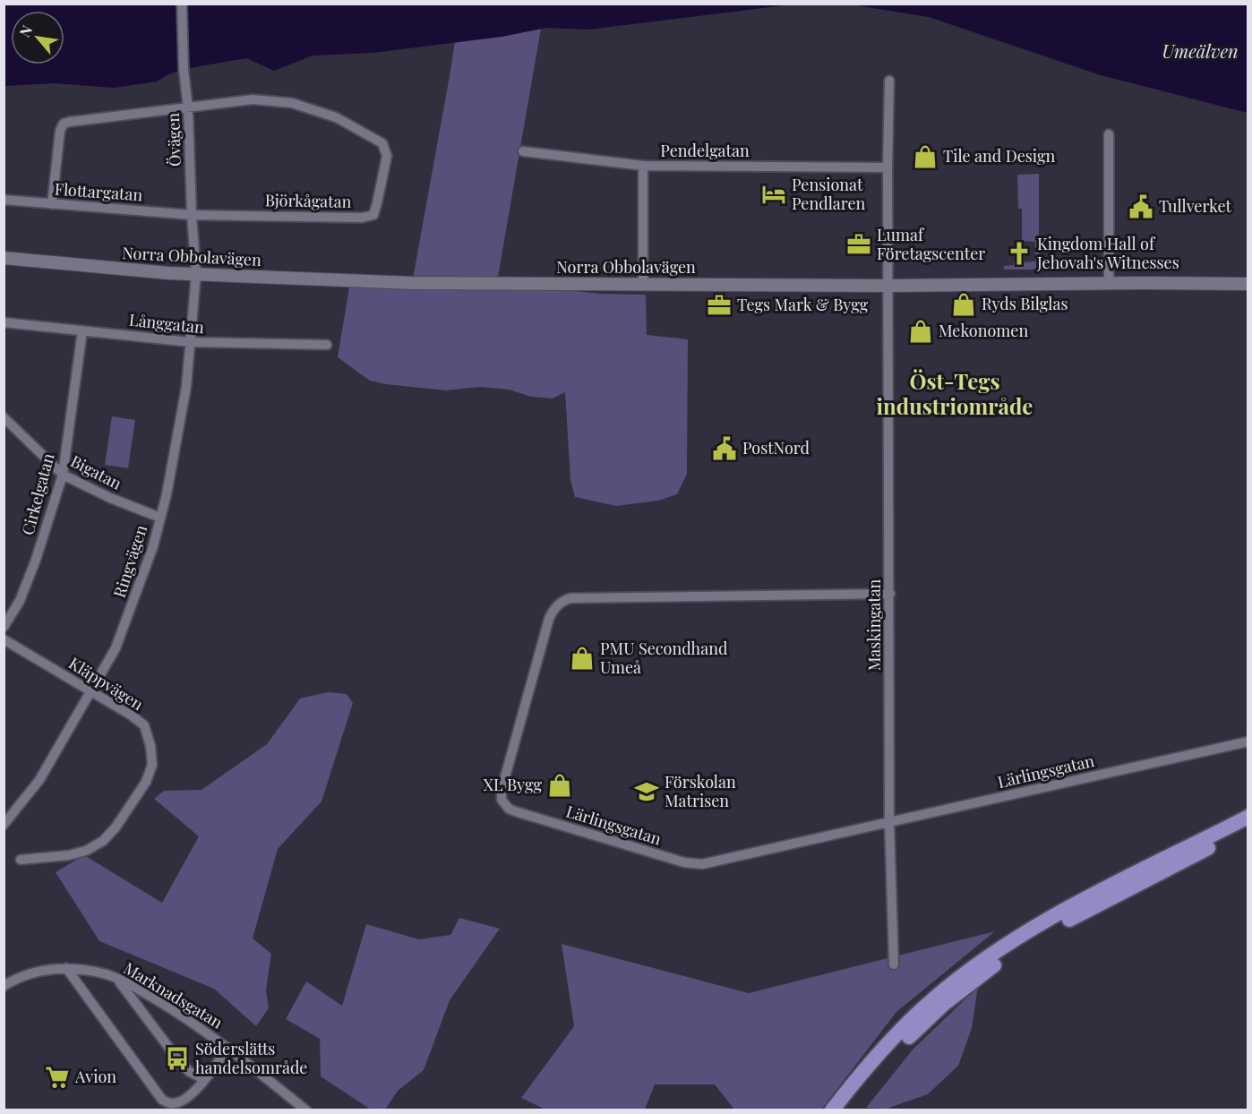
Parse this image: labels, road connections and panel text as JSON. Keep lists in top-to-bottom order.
{
  "streets": {
    "street": [
      "Övägen",
      "Pendelgatan",
      "Flottargatan",
      "Björkågatan",
      "Norra Obbolavägen",
      "Långgatan",
      "Bigatan",
      "Cirkelgatan",
      "Ringvägen",
      "Maskingatan",
      "Kläppvägen",
      "Lärlingsgatan",
      "Marknadsgatan"
    ]
  },
  "crossings": [
    ["Övägen", "Flottargatan"],
    ["Övägen", "Björkågatan"],
    ["Övägen", "Norra Obbolavägen"],
    ["Övägen", "Ringvägen"],
    ["Pendelgatan", "Maskingatan"],
    ["Flottargatan", "Björkågatan"],
    ["Norra Obbolavägen", "Ringvägen"],
    ["Norra Obbolavägen", "Maskingatan"],
    ["Långgatan", "Cirkelgatan"],
    ["Långgatan", "Ringvägen"],
    ["Bigatan", "Cirkelgatan"],
    ["Bigatan", "Ringvägen"],
    ["Ringvägen", "Kläppvägen"],
    ["Maskingatan", "Lärlingsgatan"]
  ],
  "districts": ["Öst-Tegs industriområde"],
  "water": ["Umeälven"],
  "places": {
    "shop": [
      "Tile and Design",
      "Ryds Bilglas",
      "Mekonomen",
      "PMU Secondhand Umeå",
      "XL Bygg"
    ],
    "hotel": ["Pensionat Pendlaren"],
    "public building": ["Tullverket", "PostNord"],
    "office": ["Lumaf Företagscenter", "Tegs Mark & Bygg"],
    "church": ["Kingdom Hall of Jehovah's Witnesses"],
    "school or university": ["Förskolan Matrisen"],
    "bus stop": ["Söderslätts handelsområde"],
    "supermarket": ["Avion"]
  },
  "north": "top left"
}
